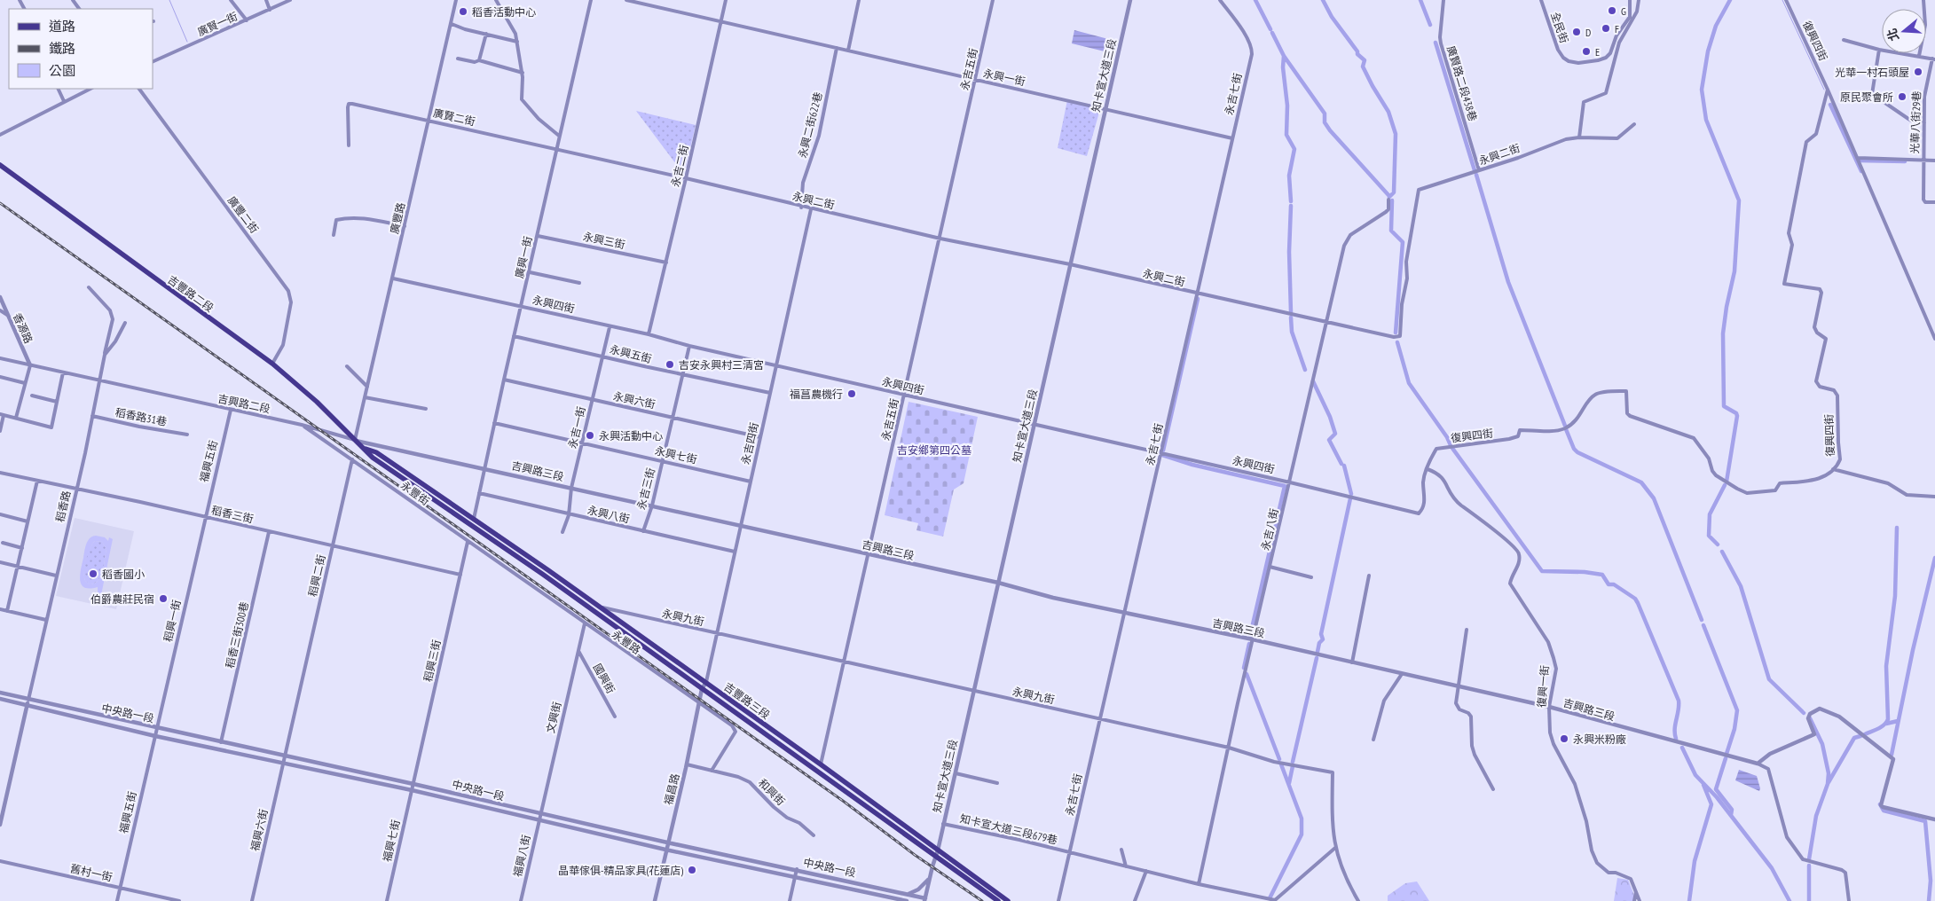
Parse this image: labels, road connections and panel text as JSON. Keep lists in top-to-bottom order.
{
  "streets": {
    "main road": ["吉豐路二段", "吉豐路三段"],
    "street": [
      "廣賢一街",
      "全民街",
      "復興四街",
      "永吉五街",
      "知卡宣大道三段",
      "永興一街",
      "廣賢路二段438巷",
      "永吉七街",
      "廣賢二街",
      "光華八街29巷",
      "永興二街622巷",
      "永興二街",
      "永吉二街",
      "廣豐二街",
      "廣豐路",
      "永興三街",
      "廣興一街",
      "永興四街",
      "香源路",
      "永興五街",
      "永興六街",
      "吉興路二段",
      "稻香路31巷",
      "永吉一街",
      "永吉四街",
      "永興七街",
      "福興五街",
      "吉興路三段",
      "永吉三街",
      "永豐街",
      "稻香路",
      "稻香三街",
      "永興八街",
      "永吉八街",
      "稻興二街",
      "永興九街",
      "稻興一街",
      "稻香三街300巷",
      "永豐路",
      "稻興三街",
      "國興街",
      "復興一街",
      "中央路一段",
      "文興街",
      "福昌路",
      "和興街",
      "知卡宣大道三段679巷",
      "福興六街",
      "福興七街",
      "福興八街",
      "舊村一街"
    ]
  },
  "crossings": [
    ["復興四街", "永興四街"],
    ["復興四街", "復興一街"],
    ["永吉五街", "永興一街"],
    ["永吉五街", "永興二街"],
    ["永吉五街", "永興四街"],
    ["永吉五街", "吉興路三段"],
    ["永吉五街", "永興九街"],
    ["永吉五街", "吉豐路三段"],
    ["知卡宣大道三段", "永興一街"],
    ["知卡宣大道三段", "永興二街"],
    ["知卡宣大道三段", "永興四街"],
    ["知卡宣大道三段", "吉興路三段"],
    ["知卡宣大道三段", "永興九街"],
    ["知卡宣大道三段", "吉豐路三段"],
    ["知卡宣大道三段", "中央路一段"],
    ["知卡宣大道三段", "知卡宣大道三段679巷"],
    ["永興一街", "永吉七街"],
    ["永興一街", "永興二街622巷"],
    ["永興一街", "永吉二街"],
    ["廣賢路二段438巷", "永興二街"],
    ["永吉七街", "永興二街"],
    ["永吉七街", "永興四街"],
    ["永吉七街", "吉興路三段"],
    ["永吉七街", "永興九街"],
    ["永吉七街", "知卡宣大道三段679巷"],
    ["廣賢二街", "永興二街"],
    ["廣賢二街", "廣豐路"],
    ["廣賢二街", "廣興一街"],
    ["永興二街622巷", "永興二街"],
    ["永興二街", "永吉二街"],
    ["永興二街", "廣興一街"],
    ["永興二街", "永吉四街"],
    ["永興二街", "永吉八街"],
    ["永吉二街", "永興三街"],
    ["永吉二街", "永興四街"],
    ["廣豐二街", "吉豐路二段"],
    ["廣豐路", "吉豐路二段"],
    ["廣豐路", "永興四街"],
    ["廣豐路", "吉興路二段"],
    ["永興三街", "廣興一街"],
    ["廣興一街", "吉豐路二段"],
    ["廣興一街", "永興四街"],
    ["廣興一街", "永興五街"],
    ["廣興一街", "永興六街"],
    ["廣興一街", "吉興路二段"],
    ["廣興一街", "永興七街"],
    ["廣興一街", "吉興路三段"],
    ["廣興一街", "永興八街"],
    ["廣興一街", "吉豐路三段"],
    ["吉豐路二段", "吉興路二段"],
    ["吉豐路二段", "吉豐路三段"],
    ["永興四街", "永吉一街"],
    ["永興四街", "永吉四街"],
    ["永興四街", "永吉三街"],
    ["永興四街", "永吉八街"],
    ["香源路", "吉興路二段"],
    ["永興五街", "永吉一街"],
    ["永興五街", "永吉四街"],
    ["永興五街", "永吉三街"],
    ["永興六街", "永吉一街"],
    ["永興六街", "永吉四街"],
    ["永興六街", "永吉三街"],
    ["吉興路二段", "福興五街"],
    ["吉興路二段", "吉興路三段"],
    ["吉興路二段", "稻香路"],
    ["稻香路31巷", "稻香路"],
    ["永吉一街", "永興七街"],
    ["永吉一街", "吉興路三段"],
    ["永吉一街", "永興八街"],
    ["永吉四街", "永興七街"],
    ["永吉四街", "吉興路三段"],
    ["永吉四街", "永興八街"],
    ["永吉四街", "永興九街"],
    ["永吉四街", "吉豐路三段"],
    ["永興七街", "永吉三街"],
    ["福興五街", "稻香三街"],
    ["福興五街", "稻興一街"],
    ["福興五街", "中央路一段"],
    ["福興五街", "舊村一街"],
    ["吉興路三段", "永吉三街"],
    ["吉興路三段", "永吉八街"],
    ["吉興路三段", "復興一街"],
    ["永吉三街", "永興八街"],
    ["永豐街", "稻興二街"],
    ["永豐街", "永豐路"],
    ["永豐街", "稻興三街"],
    ["稻香路", "稻香三街"],
    ["稻香路", "中央路一段"],
    ["稻香三街", "稻興二街"],
    ["稻香三街", "稻興一街"],
    ["稻香三街", "稻香三街300巷"],
    ["稻香三街", "稻興三街"],
    ["永吉八街", "永興九街"],
    ["永吉八街", "知卡宣大道三段679巷"],
    ["稻興二街", "中央路一段"],
    ["稻興二街", "福興六街"],
    ["永興九街", "吉豐路三段"],
    ["永興九街", "知卡宣大道三段679巷"],
    ["稻興一街", "中央路一段"],
    ["稻香三街300巷", "中央路一段"],
    ["永豐路", "稻興三街"],
    ["永豐路", "文興街"],
    ["永豐路", "福昌路"],
    ["永豐路", "和興街"],
    ["稻興三街", "中央路一段"],
    ["稻興三街", "福興七街"],
    ["國興街", "文興街"],
    ["吉豐路三段", "福昌路"],
    ["中央路一段", "文興街"],
    ["中央路一段", "福昌路"],
    ["中央路一段", "福興六街"],
    ["中央路一段", "福興七街"],
    ["中央路一段", "福興八街"],
    ["文興街", "福興八街"],
    ["福昌路", "和興街"]
  ],
  "parks": ["吉安鄉第四公墓"],
  "places": [
    "G",
    "稻香活動中心",
    "F",
    "D",
    "E",
    "光華一村石頭屋",
    "原民聚會所",
    "吉安永興村三清宮",
    "福菖農機行",
    "永興活動中心",
    "稻香國小",
    "伯爵農莊民宿",
    "永興米粉廠",
    "晶華傢俱-精品家具(花蓮店)"
  ],
  "legend": ["道路", "鐵路", "公園"],
  "north": "left"
}
